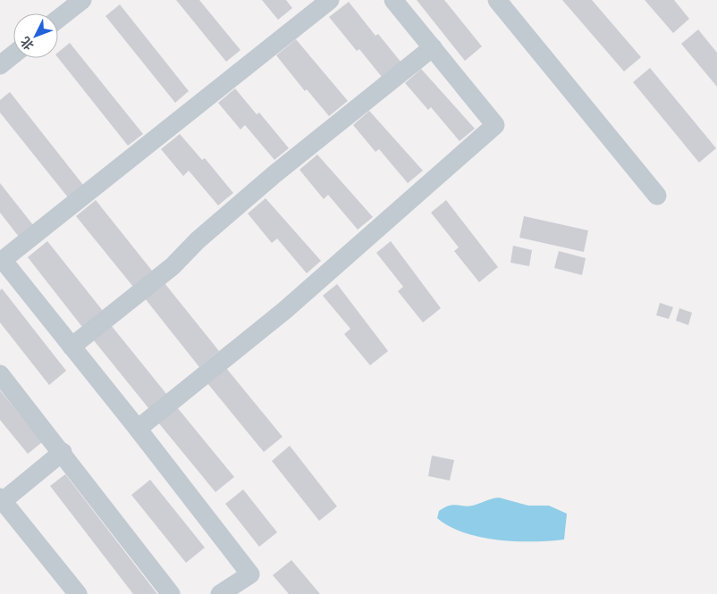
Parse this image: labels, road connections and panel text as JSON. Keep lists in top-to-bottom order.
{
  "north": "bottom left"
}
